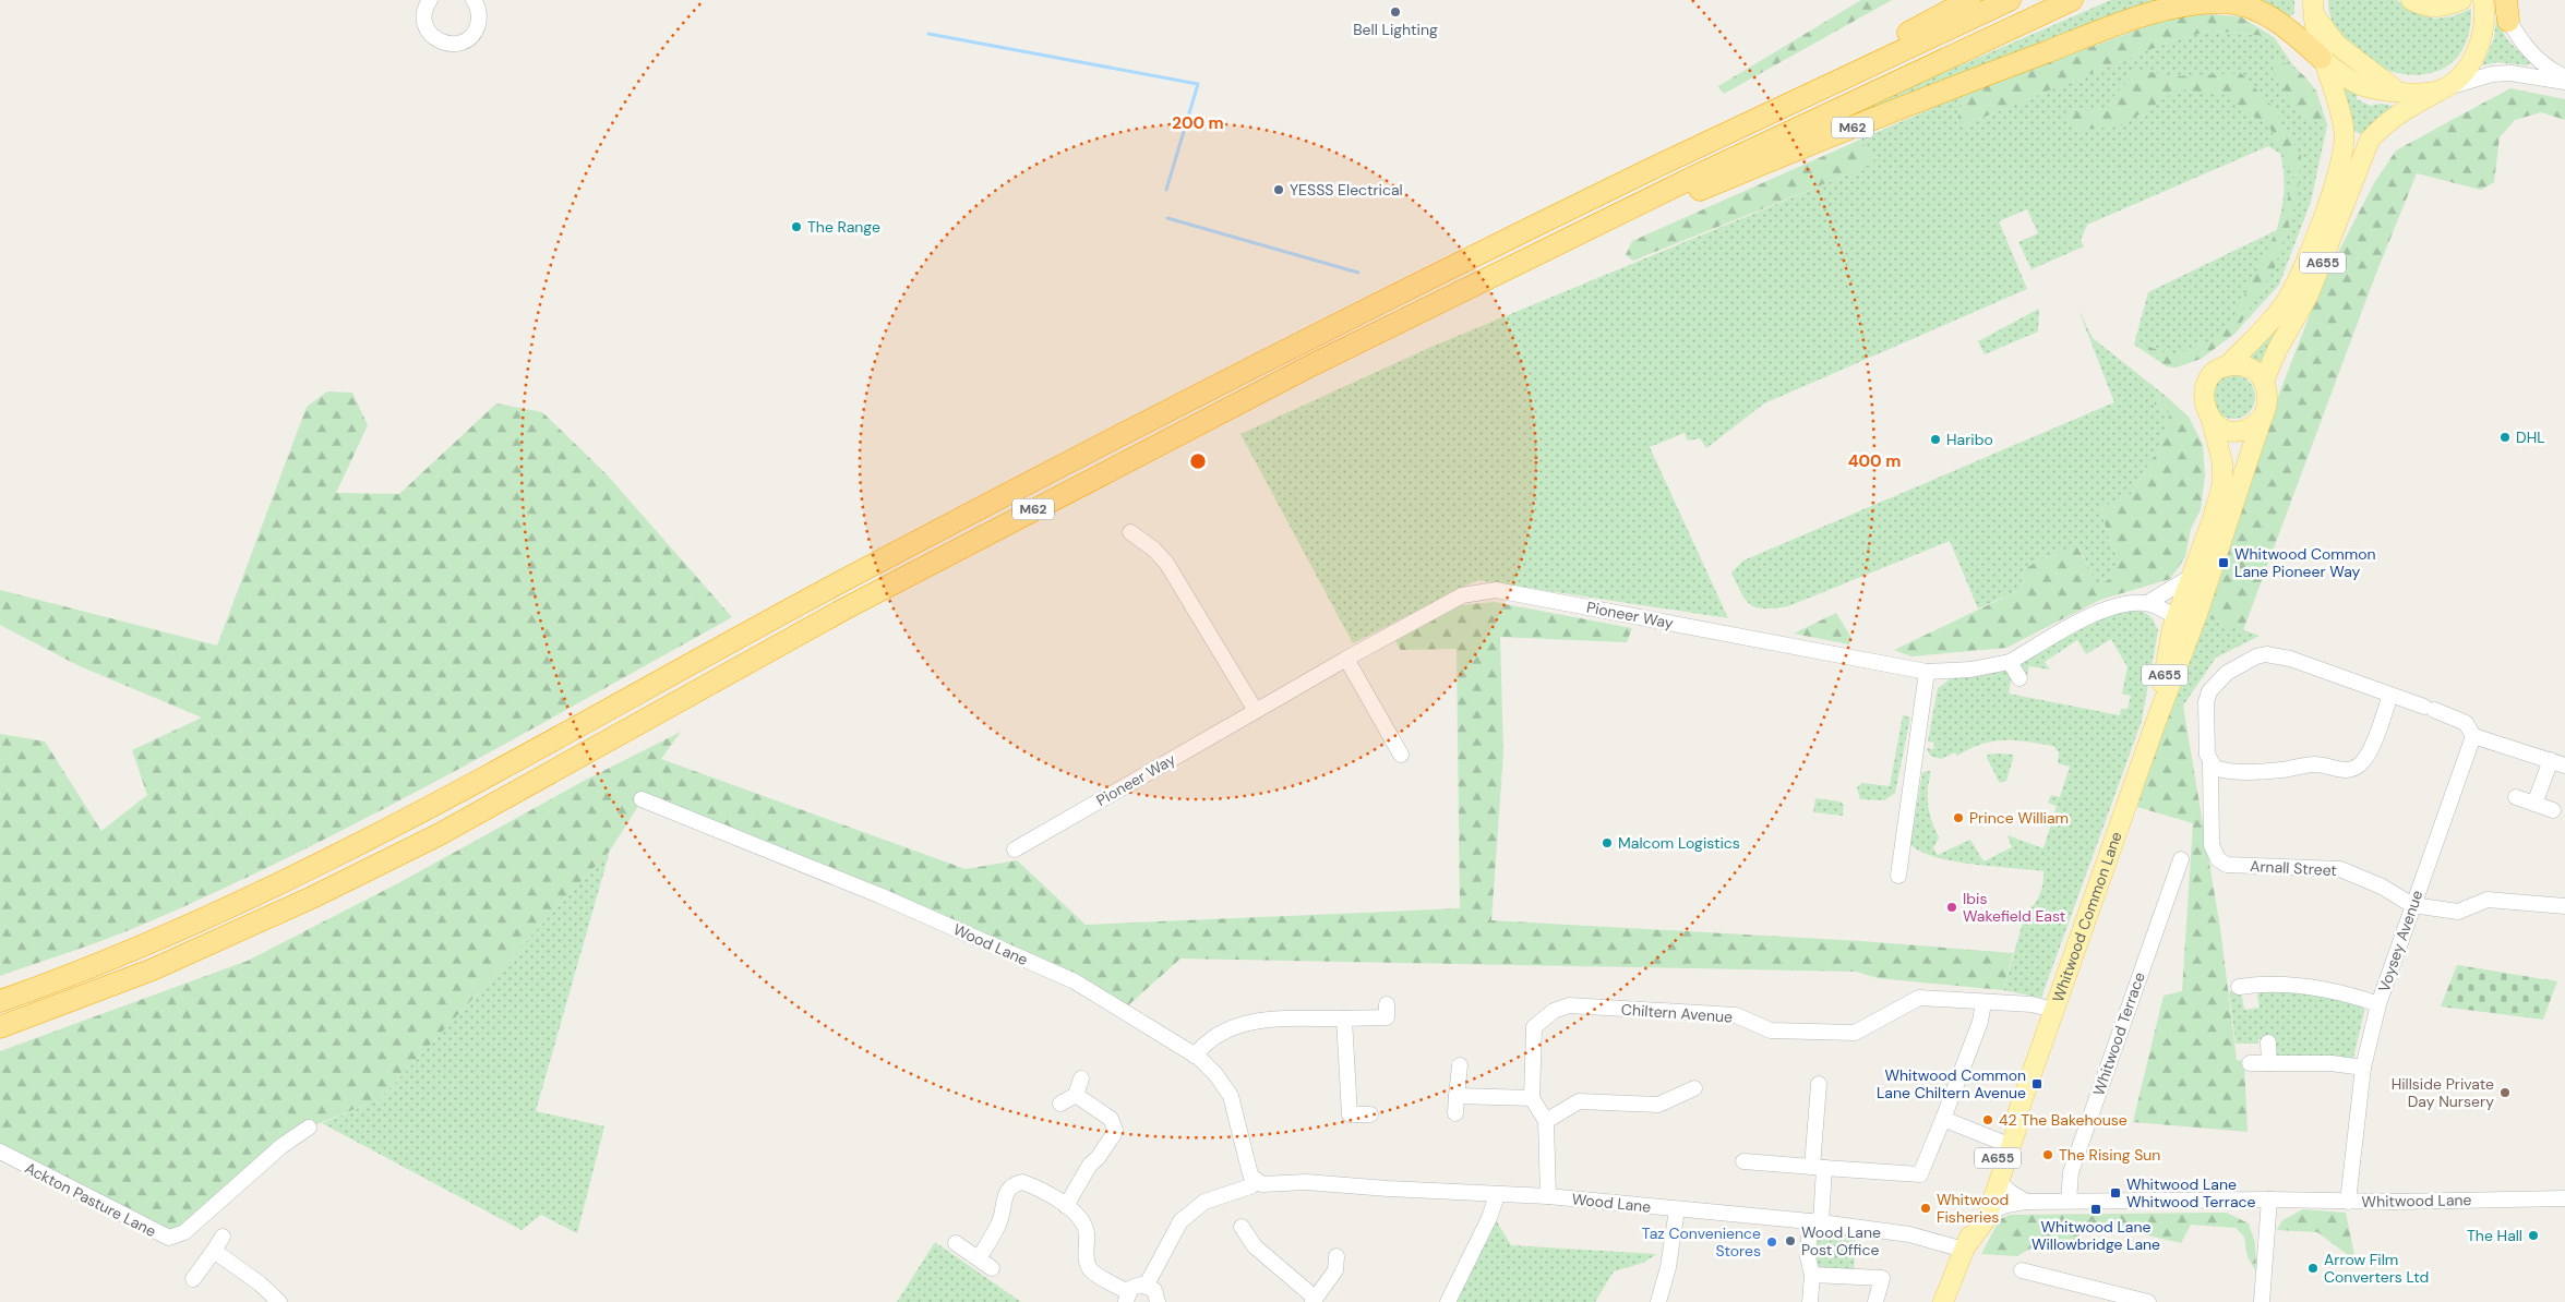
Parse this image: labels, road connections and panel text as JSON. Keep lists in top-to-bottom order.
{
  "streets": {
    "highway": ["M62"],
    "main road": ["A655", "Whitwood Common Lane"],
    "street": [
      "Pioneer Way",
      "Arnall Street",
      "Voysey Avenue",
      "Wood Lane",
      "Chiltern Avenue",
      "Whitwood Terrace",
      "Ackton Pasture Lane",
      "Whitwood Lane"
    ]
  },
  "crossings": [
    ["M62", "A655"],
    ["A655", "Whitwood Common Lane"],
    ["Pioneer Way", "Whitwood Common Lane"],
    ["Arnall Street", "Voysey Avenue"],
    ["Whitwood Common Lane", "Wood Lane"],
    ["Whitwood Common Lane", "Chiltern Avenue"],
    ["Whitwood Common Lane", "Whitwood Lane"],
    ["Voysey Avenue", "Whitwood Lane"],
    ["Whitwood Terrace", "Whitwood Lane"]
  ],
  "places": {
    "other": [
      "Bell Lighting",
      "YESSS Electrical",
      "The Range",
      "DHL",
      "Haribo",
      "Prince William",
      "Malcom Logistics",
      "Ibis Wakefield East",
      "Hillside Private Day Nursery",
      "42 The Bakehouse",
      "The Rising Sun",
      "Whitwood Fisheries",
      "The Hall",
      "Wood Lane Post Office",
      "Taz Convenience Stores",
      "Arrow Film Converters Ltd"
    ],
    "transit": [
      "Whitwood Common Lane Pioneer Way",
      "Whitwood Common Lane Chiltern Avenue",
      "Whitwood Lane Whitwood Terrace",
      "Whitwood Lane Willowbridge Lane"
    ]
  },
  "rings": ["200 m", "400 m"]
}
